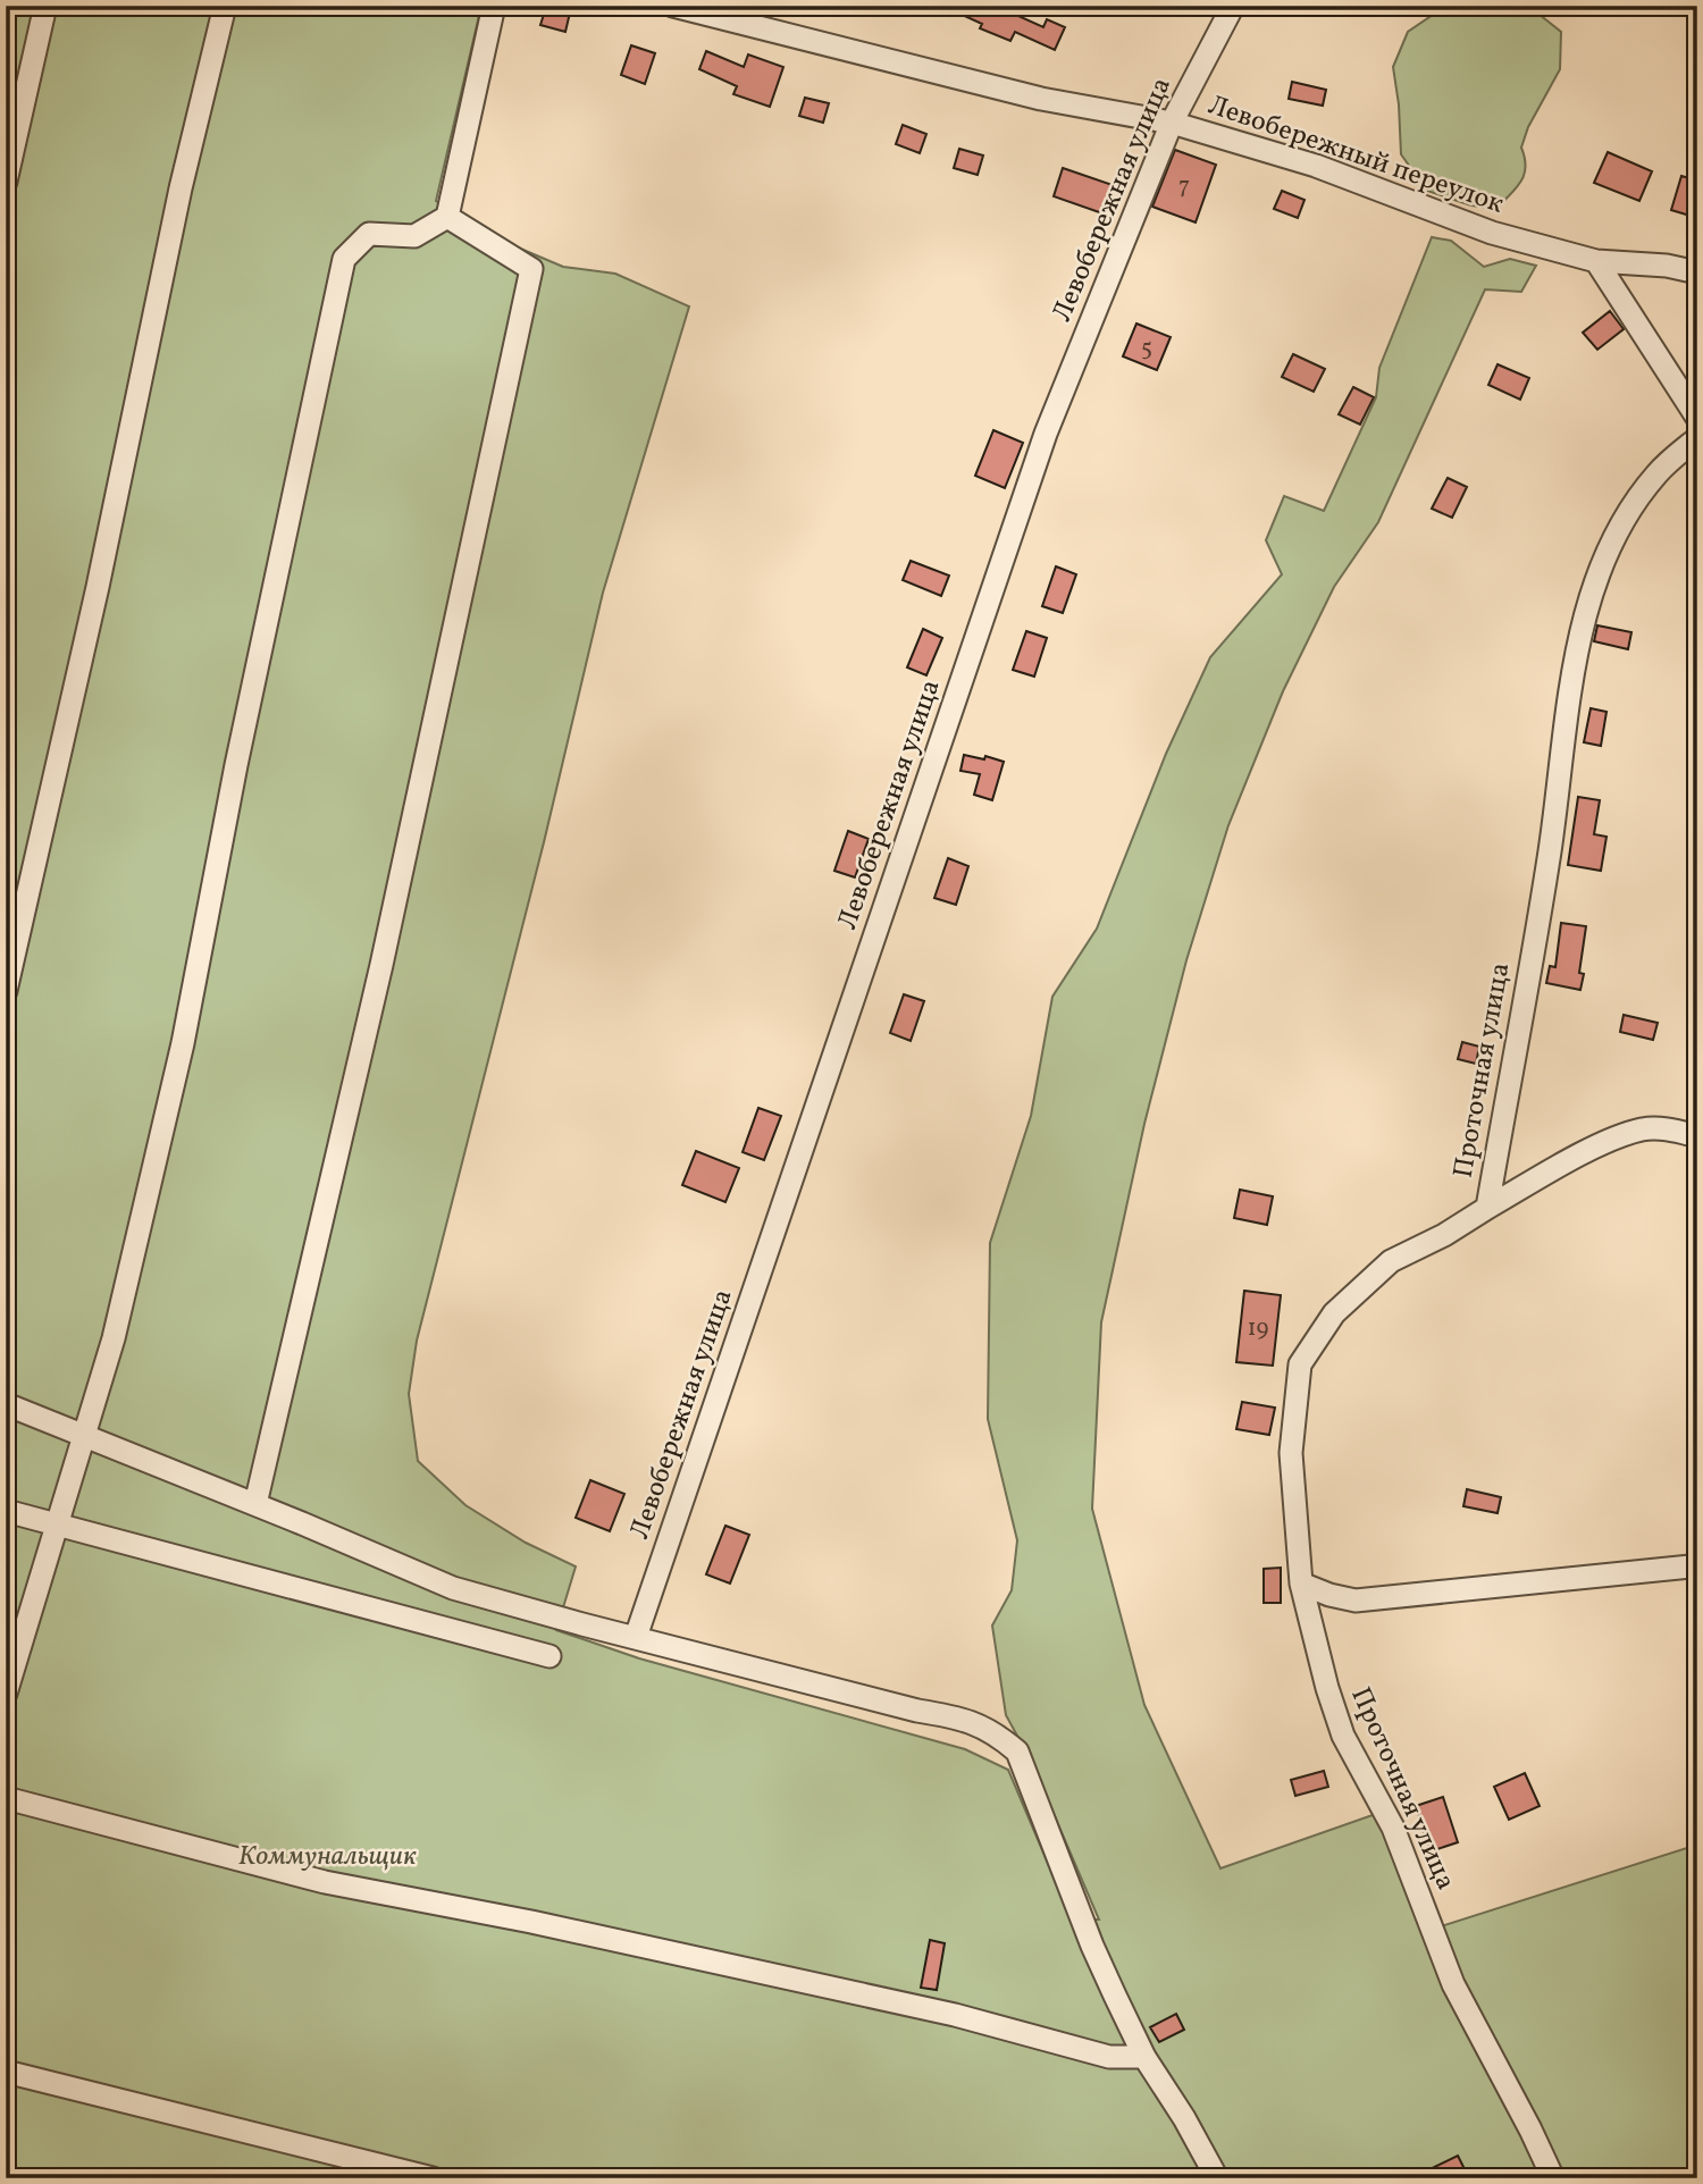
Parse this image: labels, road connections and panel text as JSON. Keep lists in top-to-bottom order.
{
  "streets": {
    "street": ["Левобережный переулок", "Левобережная улица", "Проточная улица"]
  },
  "crossings": [
    ["Левобережный переулок", "Левобережная улица"]
  ],
  "parks": ["Коммунальщик"],
  "house_numbers": ["7", "5", "19"]
}
